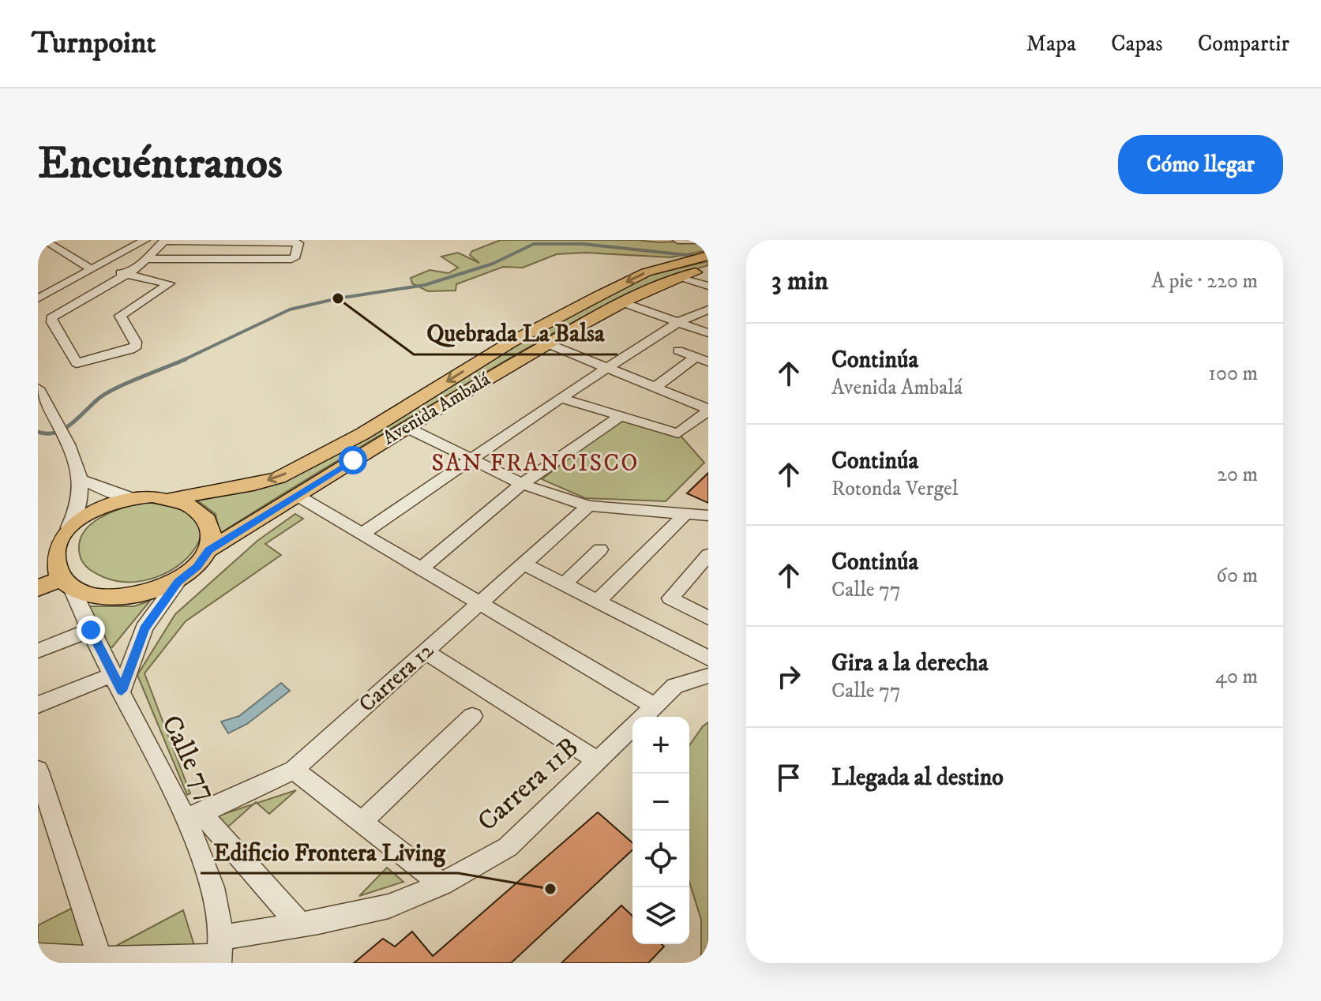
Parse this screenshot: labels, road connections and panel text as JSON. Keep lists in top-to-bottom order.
{
  "streets": {
    "main road": ["Avenida Ambalá"],
    "street": ["Carrera 12", "Calle 77", "Carrera 11B"]
  },
  "crossings": [
    ["Avenida Ambalá", "Calle 77"],
    ["Carrera 12", "Calle 77"],
    ["Calle 77", "Carrera 11B"]
  ],
  "districts": ["SAN FRANCISCO"],
  "places": ["Quebrada La Balsa", "Edificio Frontera Living"],
  "page": {
    "header": "Turnpoint",
    "nav": ["Mapa", "Capas", "Compartir"],
    "buttons": "Cómo llegar",
    "title": "Encuéntranos",
    "heading": ["3 min", "A pie · 220 m"],
    "list": [
      ["Continúa", "Avenida Ambalá", "100 m"],
      ["Continúa", "Rotonda Vergel", "20 m"],
      ["Continúa", "Calle 77", "60 m"],
      ["Gira a la derecha", "Calle 77", "40 m"],
      "Llegada al destino"
    ],
    "map_buttons": ["+", "−"]
  }
}
